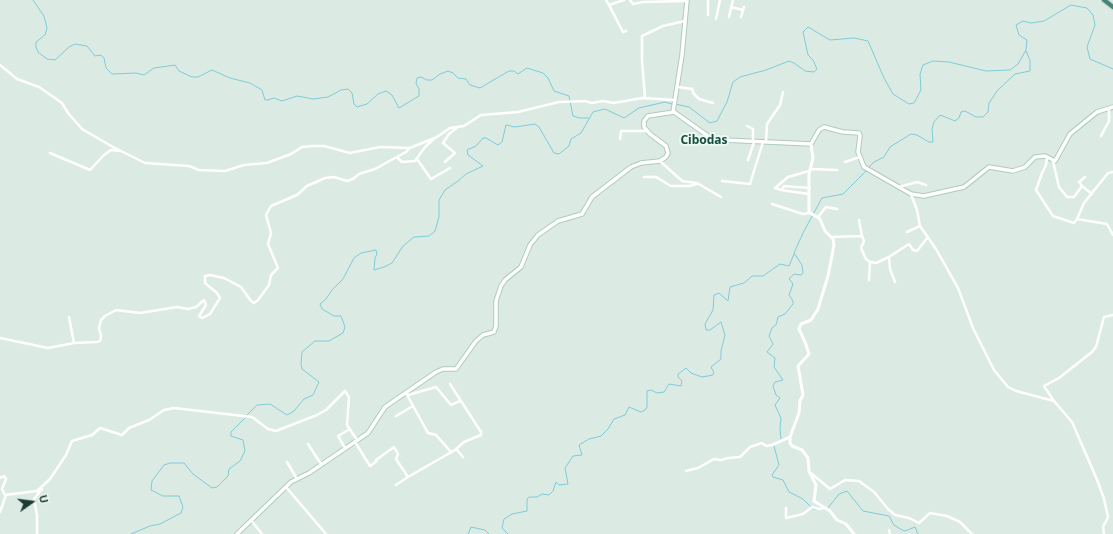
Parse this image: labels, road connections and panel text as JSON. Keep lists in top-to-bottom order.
{
  "districts": ["Cibodas"],
  "north": "right"
}
